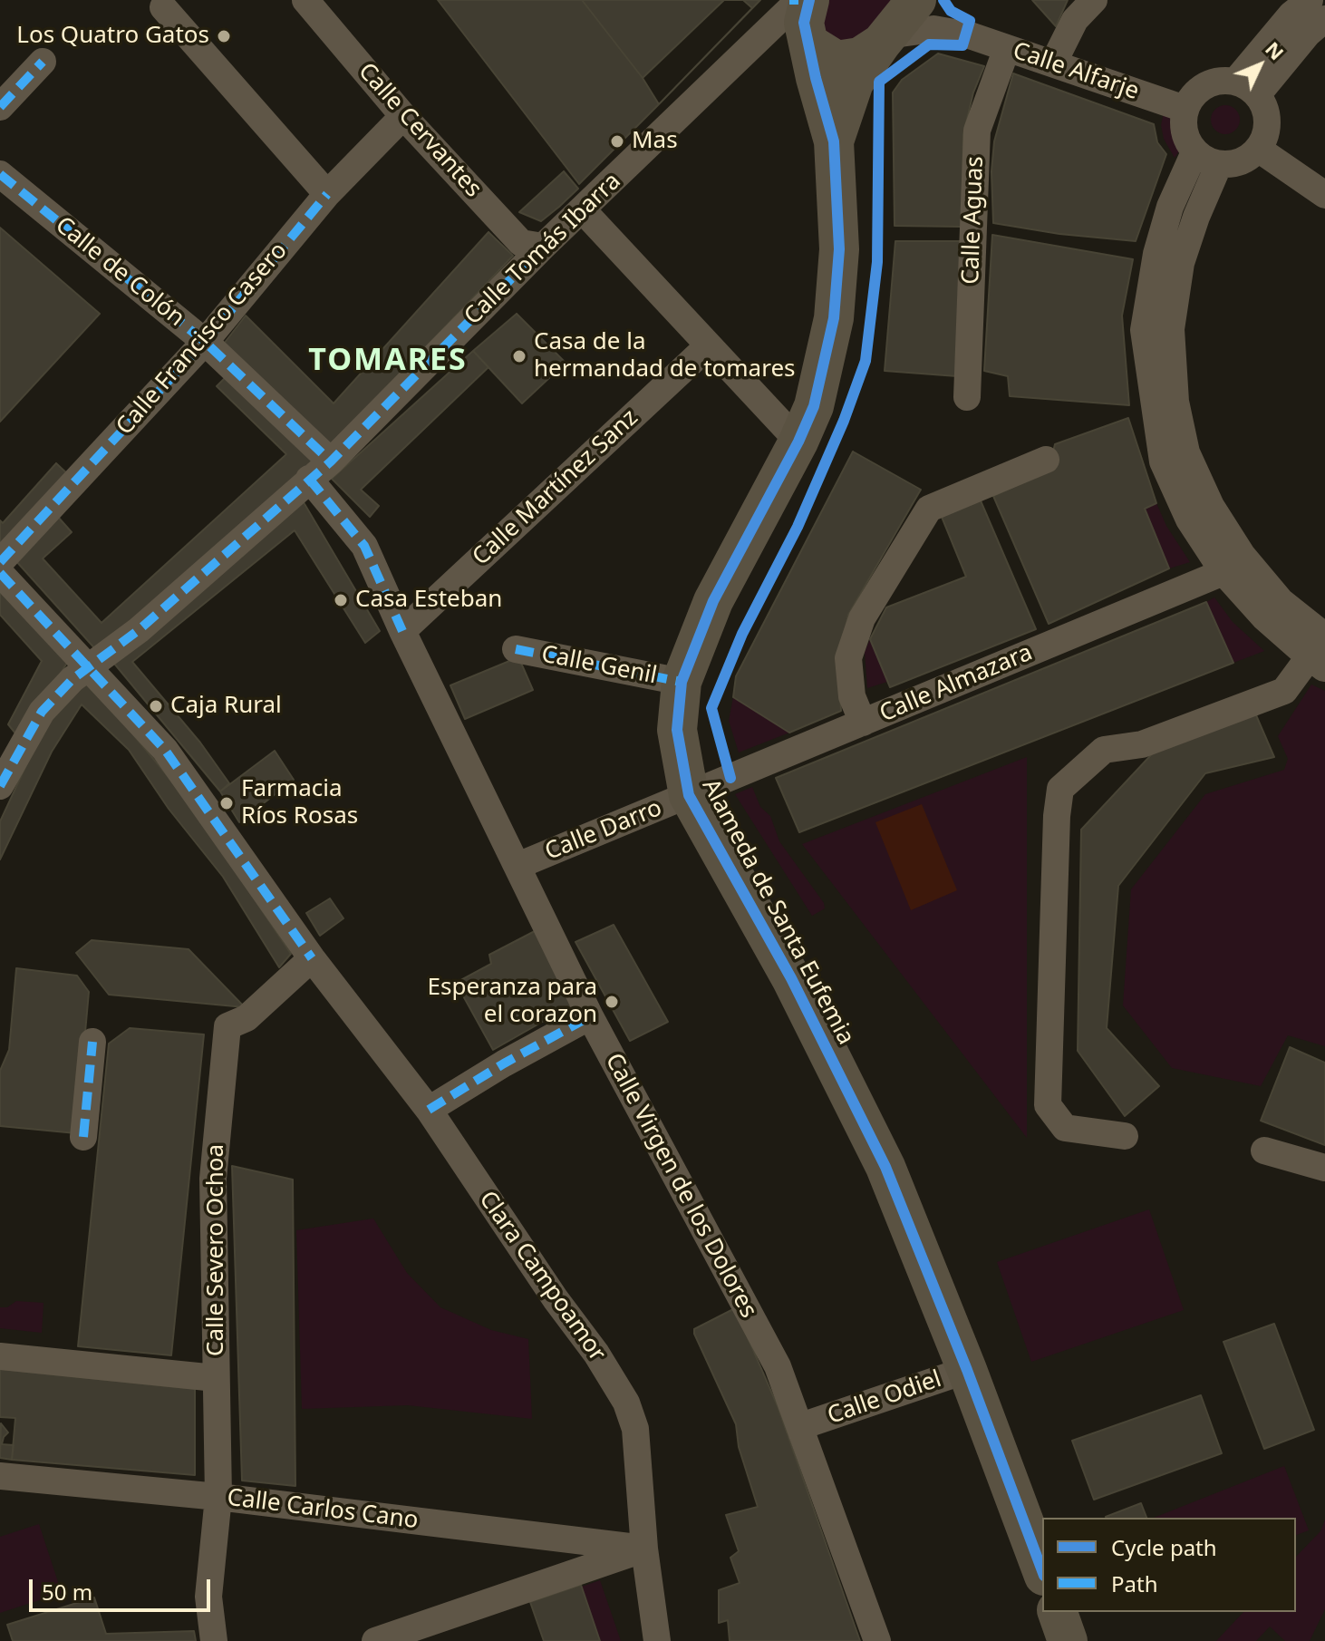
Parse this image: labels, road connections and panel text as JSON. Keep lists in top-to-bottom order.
{
  "streets": {
    "street": [
      "Calle Alfarje",
      "Calle Cervantes",
      "Calle Aguas",
      "Calle Tomás Ibarra",
      "Calle de Colón",
      "Calle Francisco Casero",
      "Calle Martínez Sanz",
      "Calle Genil",
      "Calle Almazara",
      "Calle Darro",
      "Alameda de Santa Eufemia",
      "Calle Virgen de los Dolores",
      "Calle Severo Ochoa",
      "Clara Campoamor",
      "Calle Odiel",
      "Calle Carlos Cano"
    ]
  },
  "crossings": [
    ["Calle Alfarje", "Calle Aguas"],
    ["Calle Alfarje", "Alameda de Santa Eufemia"],
    ["Calle Cervantes", "Calle Tomás Ibarra"],
    ["Calle Cervantes", "Calle Francisco Casero"],
    ["Calle Tomás Ibarra", "Calle de Colón"],
    ["Calle Tomás Ibarra", "Alameda de Santa Eufemia"],
    ["Calle Tomás Ibarra", "Calle Virgen de los Dolores"],
    ["Calle Tomás Ibarra", "Clara Campoamor"],
    ["Calle de Colón", "Calle Francisco Casero"],
    ["Calle Martínez Sanz", "Calle Virgen de los Dolores"],
    ["Calle Genil", "Alameda de Santa Eufemia"],
    ["Calle Almazara", "Calle Darro"],
    ["Calle Almazara", "Alameda de Santa Eufemia"],
    ["Calle Darro", "Alameda de Santa Eufemia"],
    ["Calle Darro", "Calle Virgen de los Dolores"],
    ["Alameda de Santa Eufemia", "Calle Odiel"],
    ["Calle Virgen de los Dolores", "Calle Odiel"],
    ["Calle Severo Ochoa", "Clara Campoamor"],
    ["Calle Severo Ochoa", "Calle Carlos Cano"],
    ["Clara Campoamor", "Calle Carlos Cano"]
  ],
  "districts": ["TOMARES"],
  "places": [
    "Los Quatro Gatos",
    "Mas",
    "Casa de la hermandad de tomares",
    "Casa Esteban",
    "Caja Rural",
    "Farmacia Ríos Rosas",
    "Esperanza para el corazon"
  ],
  "legend": ["Cycle path", "Path"],
  "scale_bar": "50 m",
  "north": "top right"
}
